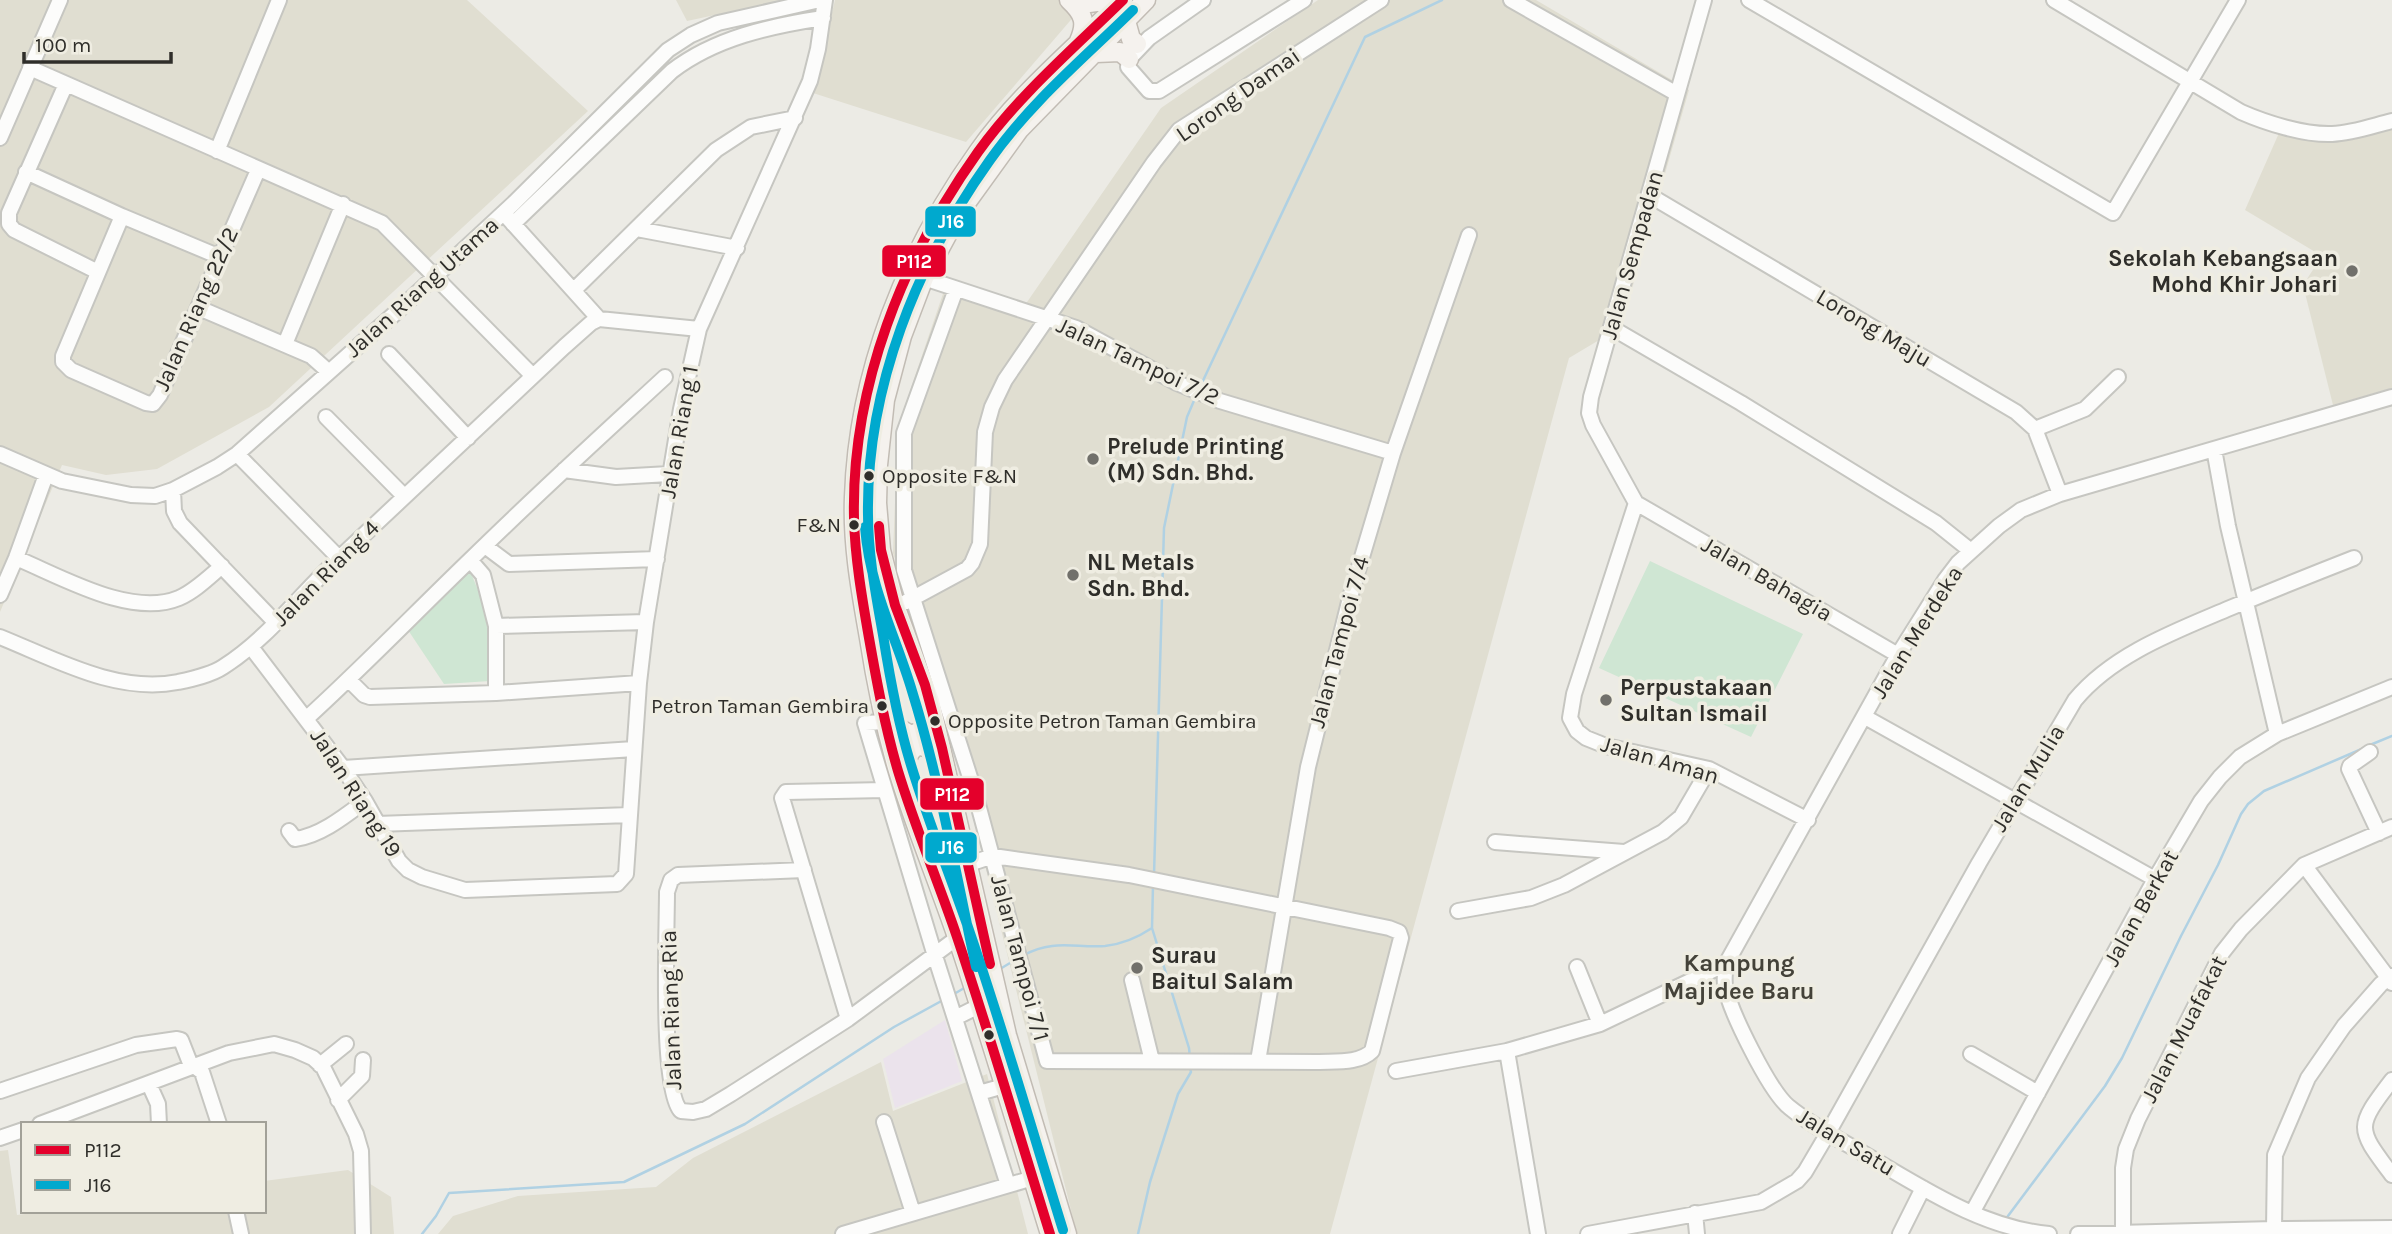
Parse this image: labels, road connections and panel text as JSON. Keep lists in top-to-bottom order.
{
  "streets": {
    "street": [
      "Lorong Damai",
      "Jalan Sempadan",
      "Jalan Riang Utama",
      "Jalan Riang 22/2",
      "Lorong Maju",
      "Jalan Tampoi 7/2",
      "Jalan Riang 1",
      "Jalan Riang 4",
      "Jalan Bahagia",
      "Jalan Merdeka",
      "Jalan Tampoi 7/4",
      "Jalan Aman",
      "Jalan Mulia",
      "Jalan Riang 19",
      "Jalan Berkat",
      "Jalan Tampoi 7/1",
      "Jalan Riang Ria",
      "Jalan Muafakat",
      "Jalan Satu"
    ]
  },
  "crossings": [
    ["Lorong Damai", "Jalan Tampoi 7/2"],
    ["Lorong Damai", "Jalan Tampoi 7/1"],
    ["Jalan Sempadan", "Lorong Maju"],
    ["Jalan Sempadan", "Jalan Bahagia"],
    ["Jalan Sempadan", "Jalan Aman"],
    ["Jalan Riang Utama", "Jalan Riang 1"],
    ["Jalan Tampoi 7/2", "Jalan Tampoi 7/4"],
    ["Jalan Tampoi 7/2", "Jalan Tampoi 7/1"],
    ["Jalan Riang 1", "Jalan Riang 19"],
    ["Jalan Riang 4", "Jalan Riang 19"],
    ["Jalan Bahagia", "Jalan Merdeka"],
    ["Jalan Bahagia", "Jalan Aman"],
    ["Jalan Merdeka", "Jalan Aman"],
    ["Jalan Merdeka", "Jalan Satu"],
    ["Jalan Mulia", "Jalan Satu"],
    ["Jalan Berkat", "Jalan Satu"]
  ],
  "districts": ["Kampung Majidee Baru"],
  "places": [
    "Sekolah Kebangsaan Mohd Khir Johari",
    "Prelude Printing (M) Sdn. Bhd.",
    "Opposite F&N",
    "F&N",
    "NL Metals Sdn. Bhd.",
    "Perpustakaan Sultan Ismail",
    "Petron Taman Gembira",
    "Opposite Petron Taman Gembira",
    "Surau Baitul Salam"
  ],
  "lines": ["transit line P112", "transit line J16"],
  "legend": ["P112", "J16"],
  "scale_bar": "100 m"
}
